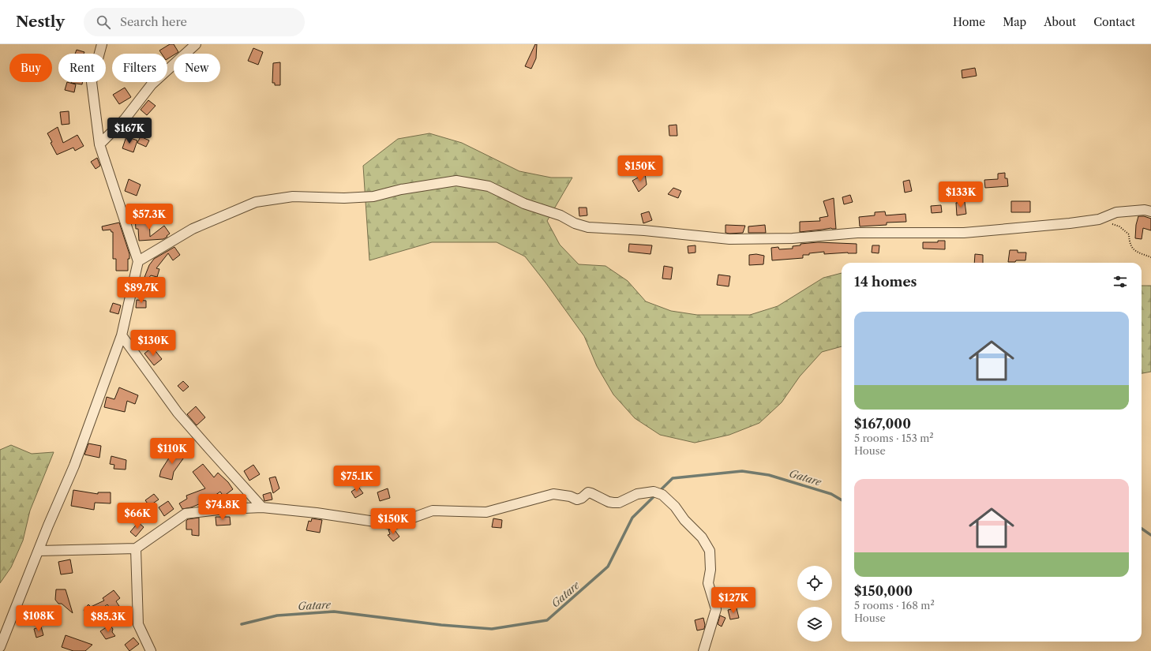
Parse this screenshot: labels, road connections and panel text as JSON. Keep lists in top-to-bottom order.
{
  "water": ["Gatare"],
  "page": {
    "header": "Nestly",
    "search": "Search here",
    "nav": [
      "Home",
      "Map",
      "About",
      "Contact"
    ],
    "chip": [
      "Buy",
      "Rent",
      "Filters",
      "New"
    ],
    "price": [
      "$167K",
      "$150K",
      "$133K",
      "$57.3K",
      "$89.7K",
      "$130K",
      "$110K",
      "$75.1K",
      "$74.8K",
      "$66K",
      "$150K",
      "$127K",
      "$108K",
      "$85.3K"
    ],
    "heading": "14 homes",
    "list": [
      {
        "name": "$167,000",
        "note": "5 rooms · 153 m² · House"
      },
      {
        "name": "$150,000",
        "note": "5 rooms · 168 m² · House"
      }
    ]
  }
}
